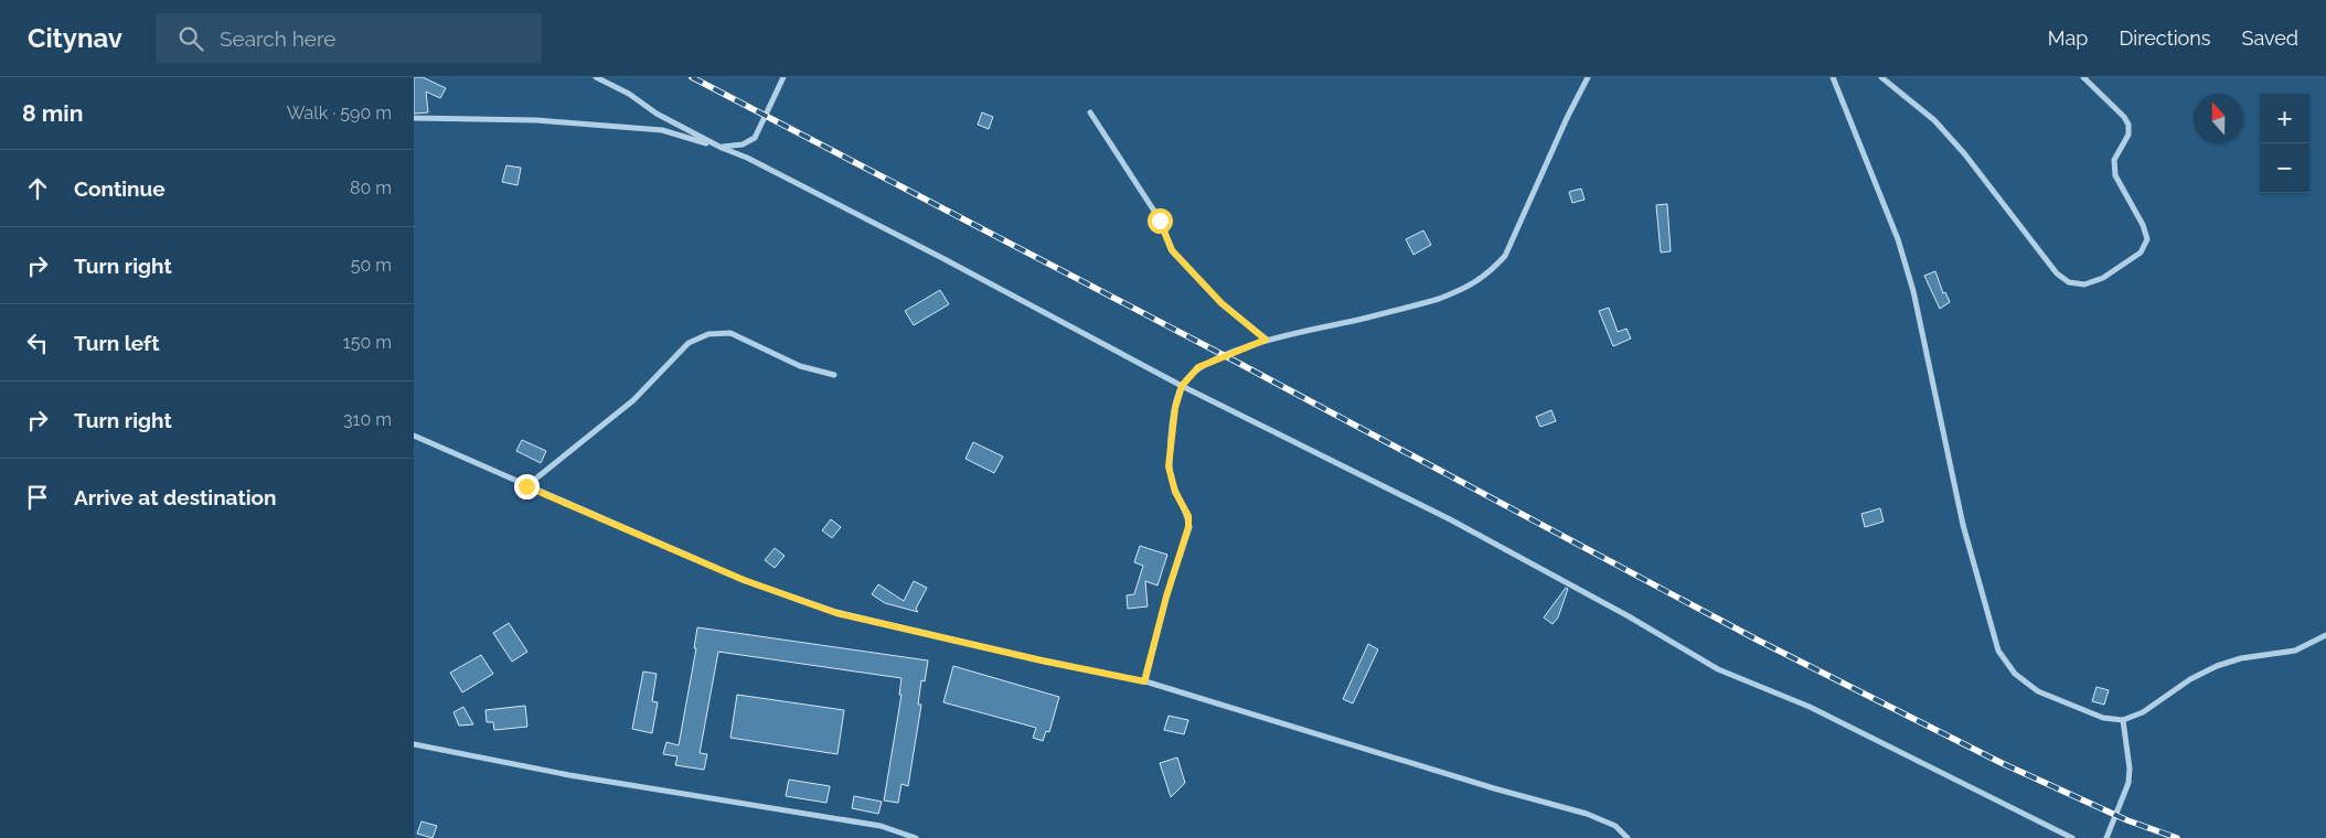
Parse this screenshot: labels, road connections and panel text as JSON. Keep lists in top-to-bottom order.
{
  "north": "top",
  "page": {
    "header": "Citynav",
    "search": "Search here",
    "nav": ["Map", "Directions", "Saved"],
    "heading": ["8 min", "Walk · 590 m"],
    "map_buttons": ["+", "−"],
    "list": [
      ["Continue", "80 m"],
      ["Turn right", "50 m"],
      ["Turn left", "150 m"],
      ["Turn right", "310 m"],
      "Arrive at destination"
    ]
  }
}
